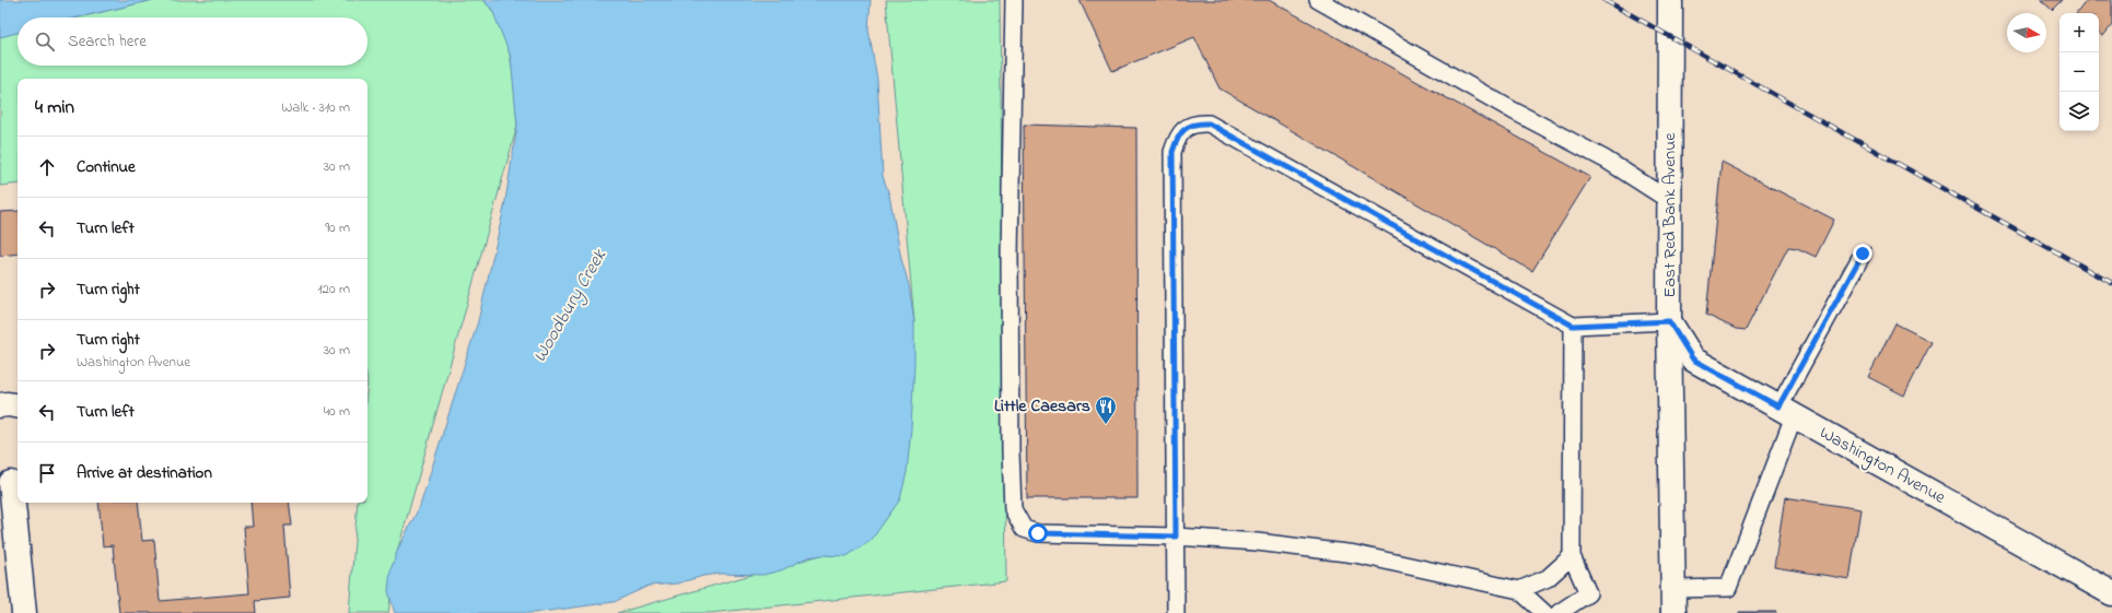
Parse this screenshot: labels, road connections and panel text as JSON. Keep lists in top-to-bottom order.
{
  "streets": {
    "street": ["East Red Bank Avenue", "Washington Avenue"]
  },
  "crossings": [
    ["East Red Bank Avenue", "Washington Avenue"]
  ],
  "water": ["Woodbury Creek"],
  "places": {
    "restaurant": ["Little Caesars"]
  },
  "north": "right",
  "page": {
    "map_buttons": ["+", "−"],
    "search": "Search here",
    "heading": ["4 min", "Walk · 310 m"],
    "list": [
      ["Continue", "30 m"],
      ["Turn left", "90 m"],
      ["Turn right", "120 m"],
      ["Turn right", "Washington Avenue", "30 m"],
      ["Turn left", "40 m"],
      "Arrive at destination"
    ]
  }
}
